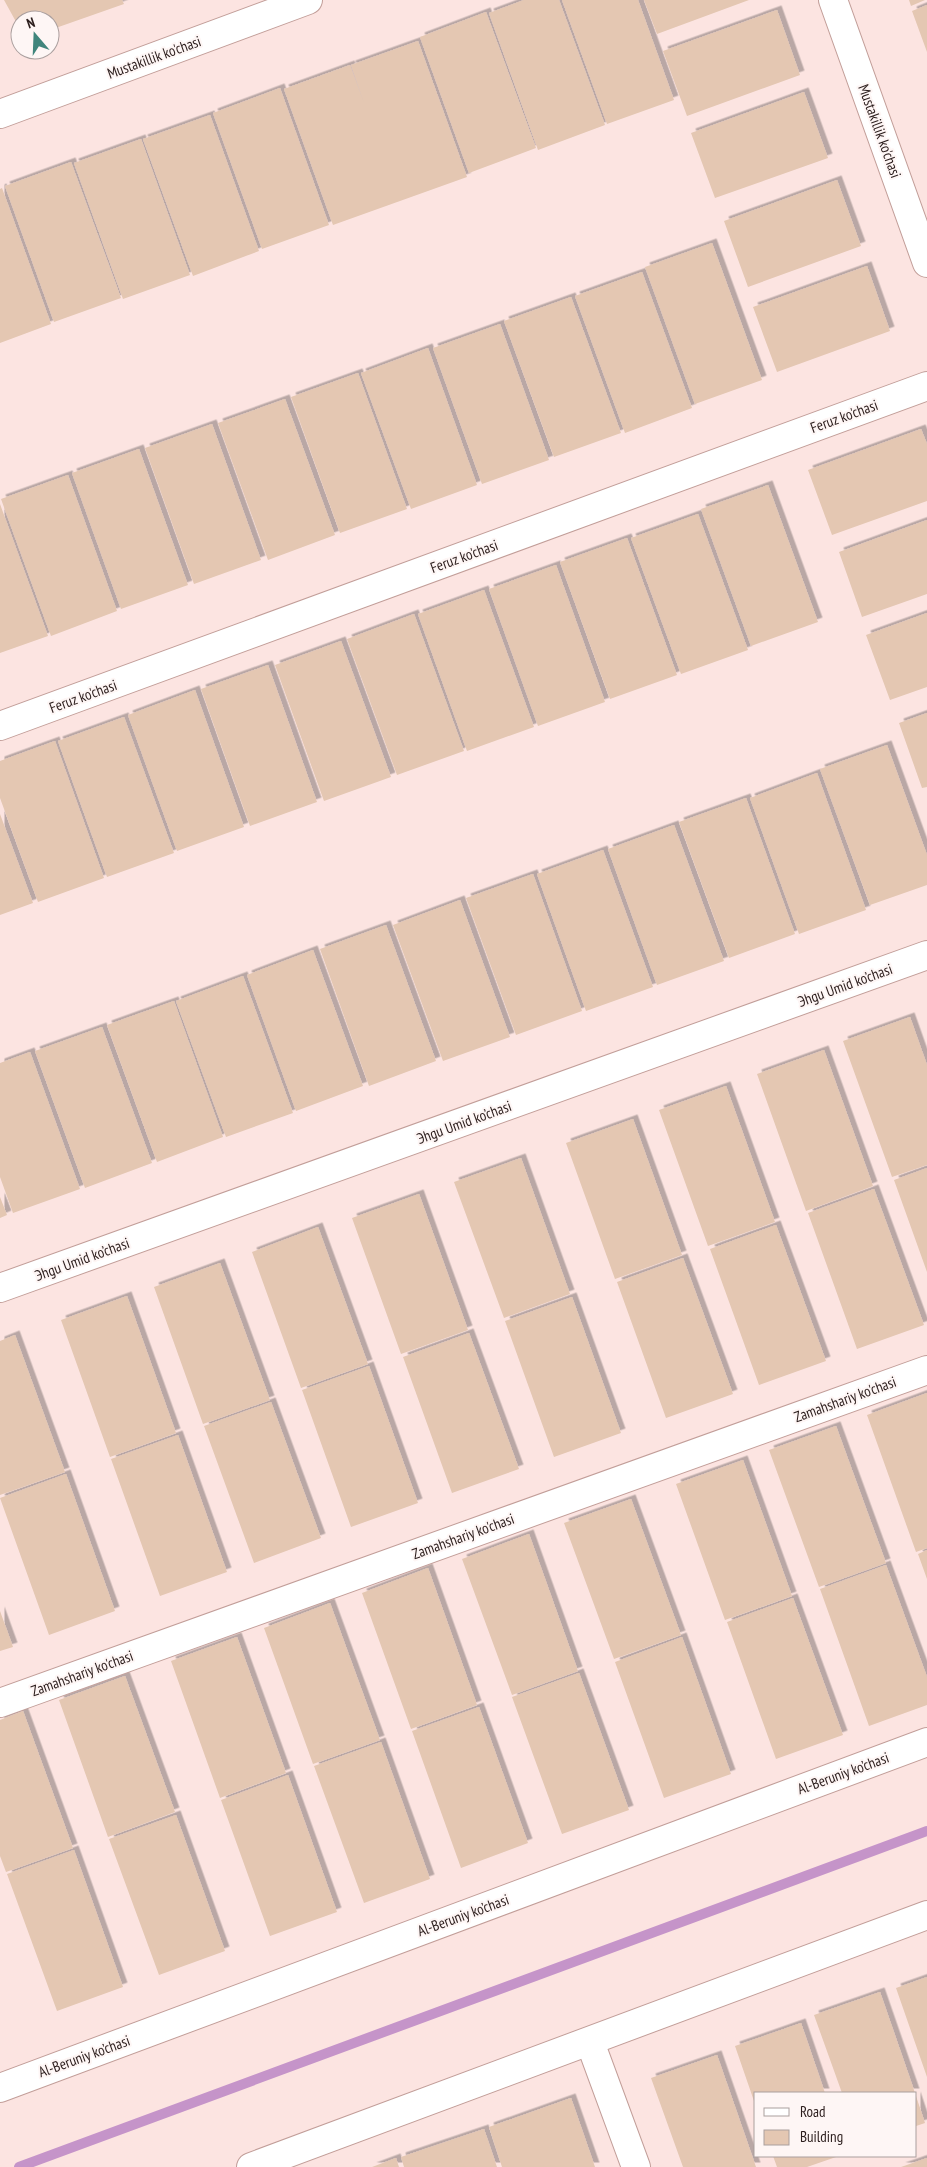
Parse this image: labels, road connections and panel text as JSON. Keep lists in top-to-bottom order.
{
  "streets": {
    "street": [
      "Mustakillik ko'chasi",
      "Feruz ko'chasi",
      "Эhgu Umid ko’chasi",
      "Zamahshariy ko'chasi",
      "Al-Beruniy ko’chasi"
    ]
  },
  "legend": ["Road", "Building"],
  "north": "top"
}
